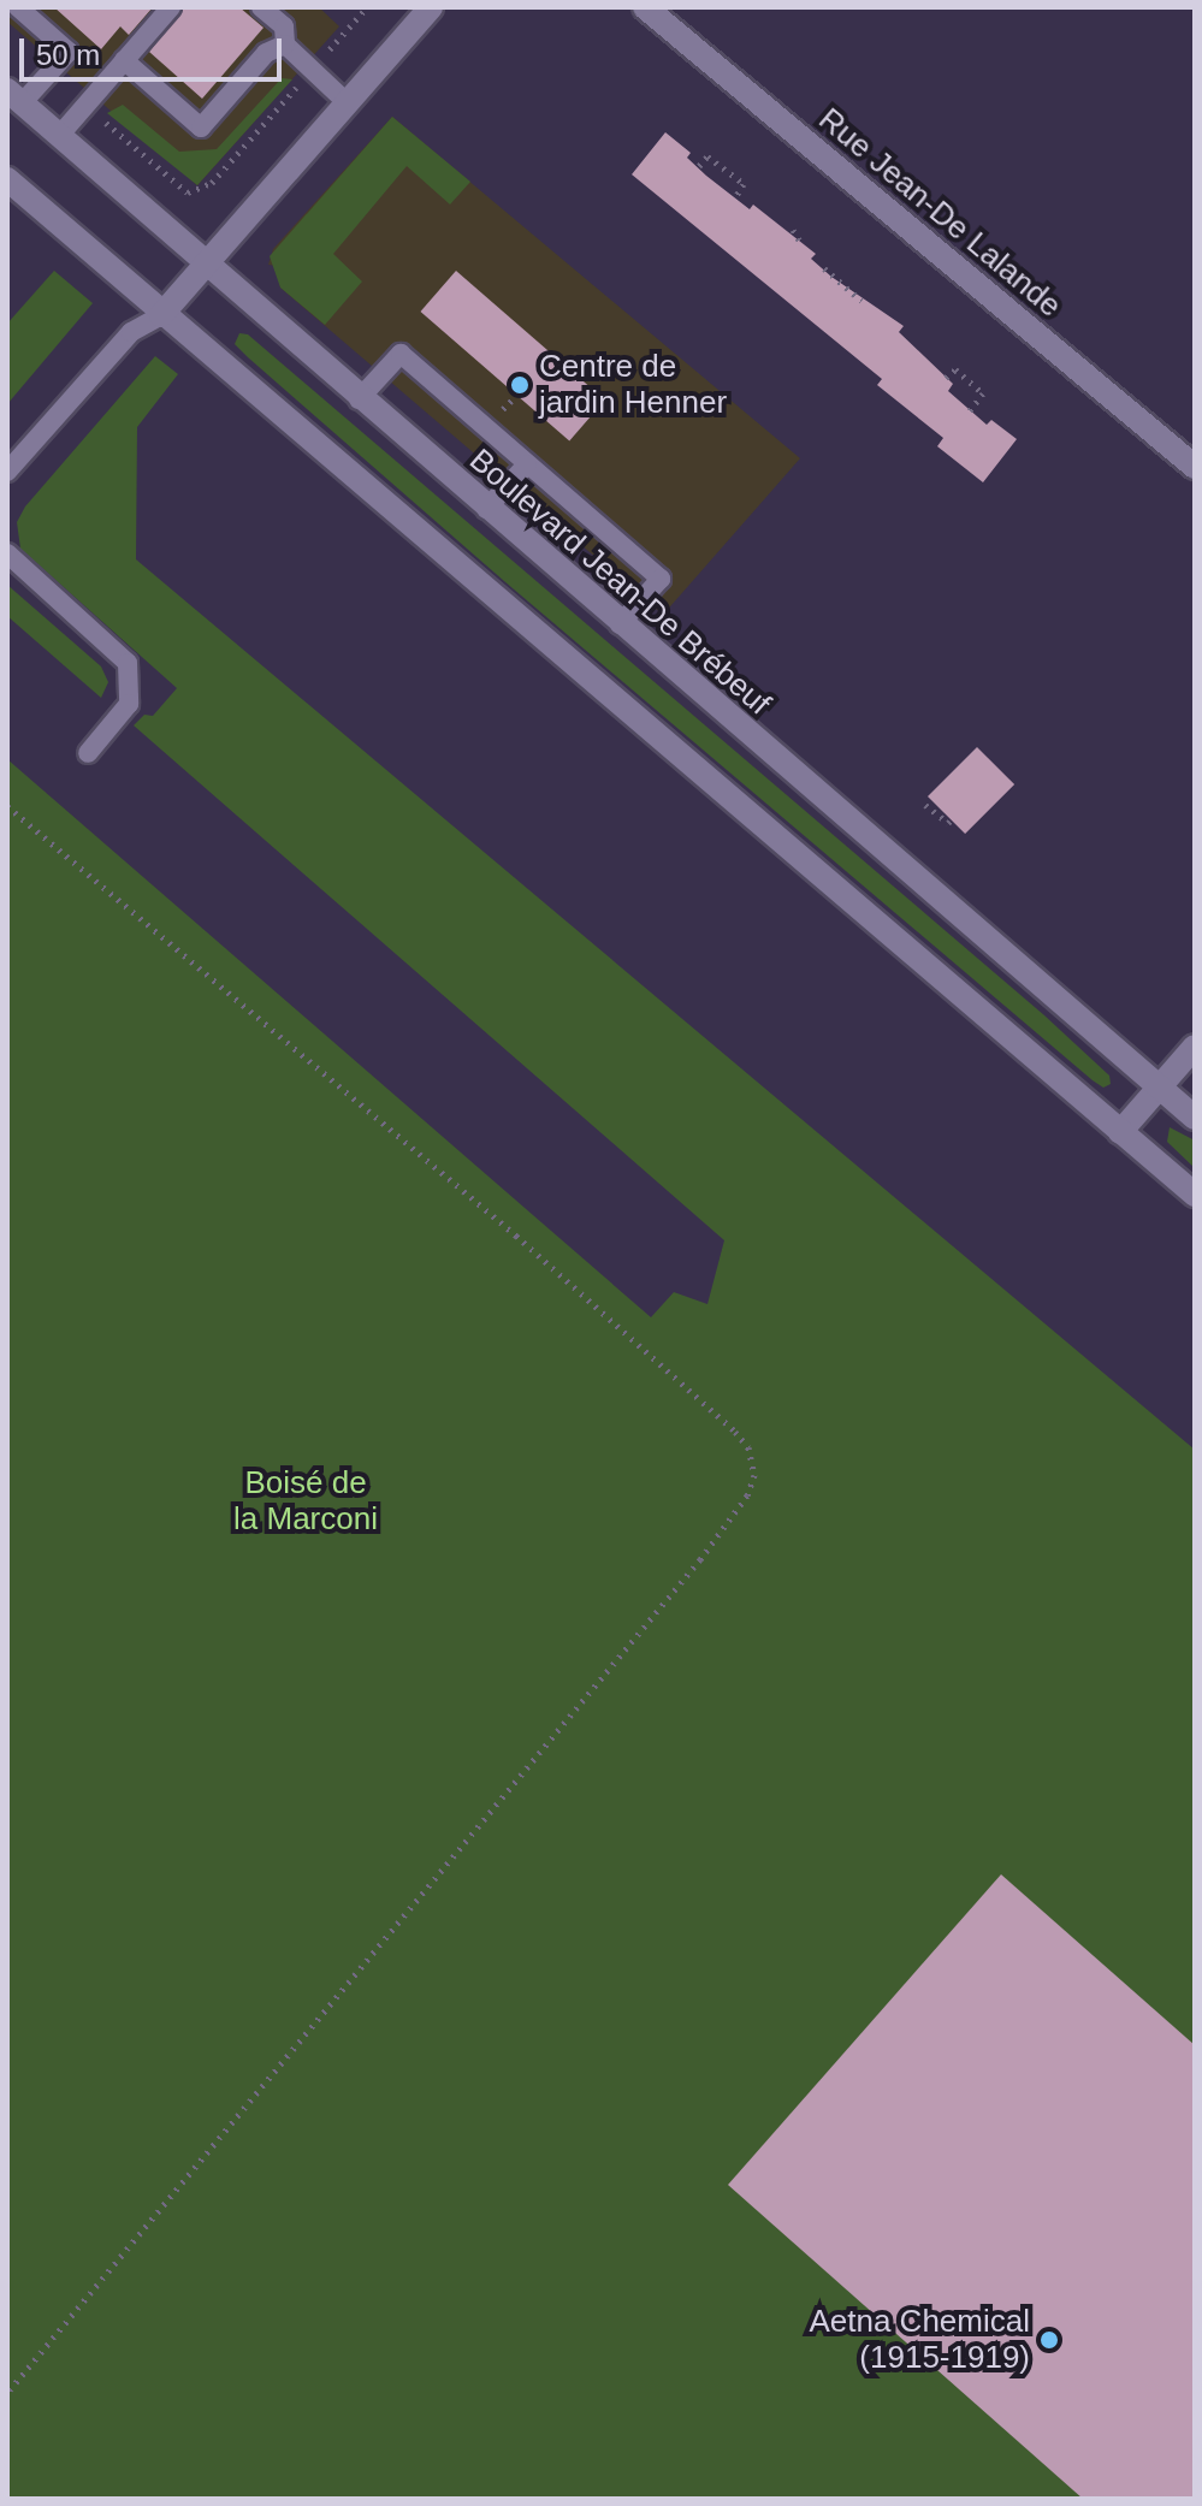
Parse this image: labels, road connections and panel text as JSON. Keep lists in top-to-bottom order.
{
  "streets": {
    "main road": ["Rue Jean-De Lalande", "Boulevard Jean-De Brébeuf"]
  },
  "parks": ["Boisé de la Marconi"],
  "places": ["Centre de jardin Henner", "Aetna Chemical (1915-1919)"],
  "scale_bar": "50 m"
}
